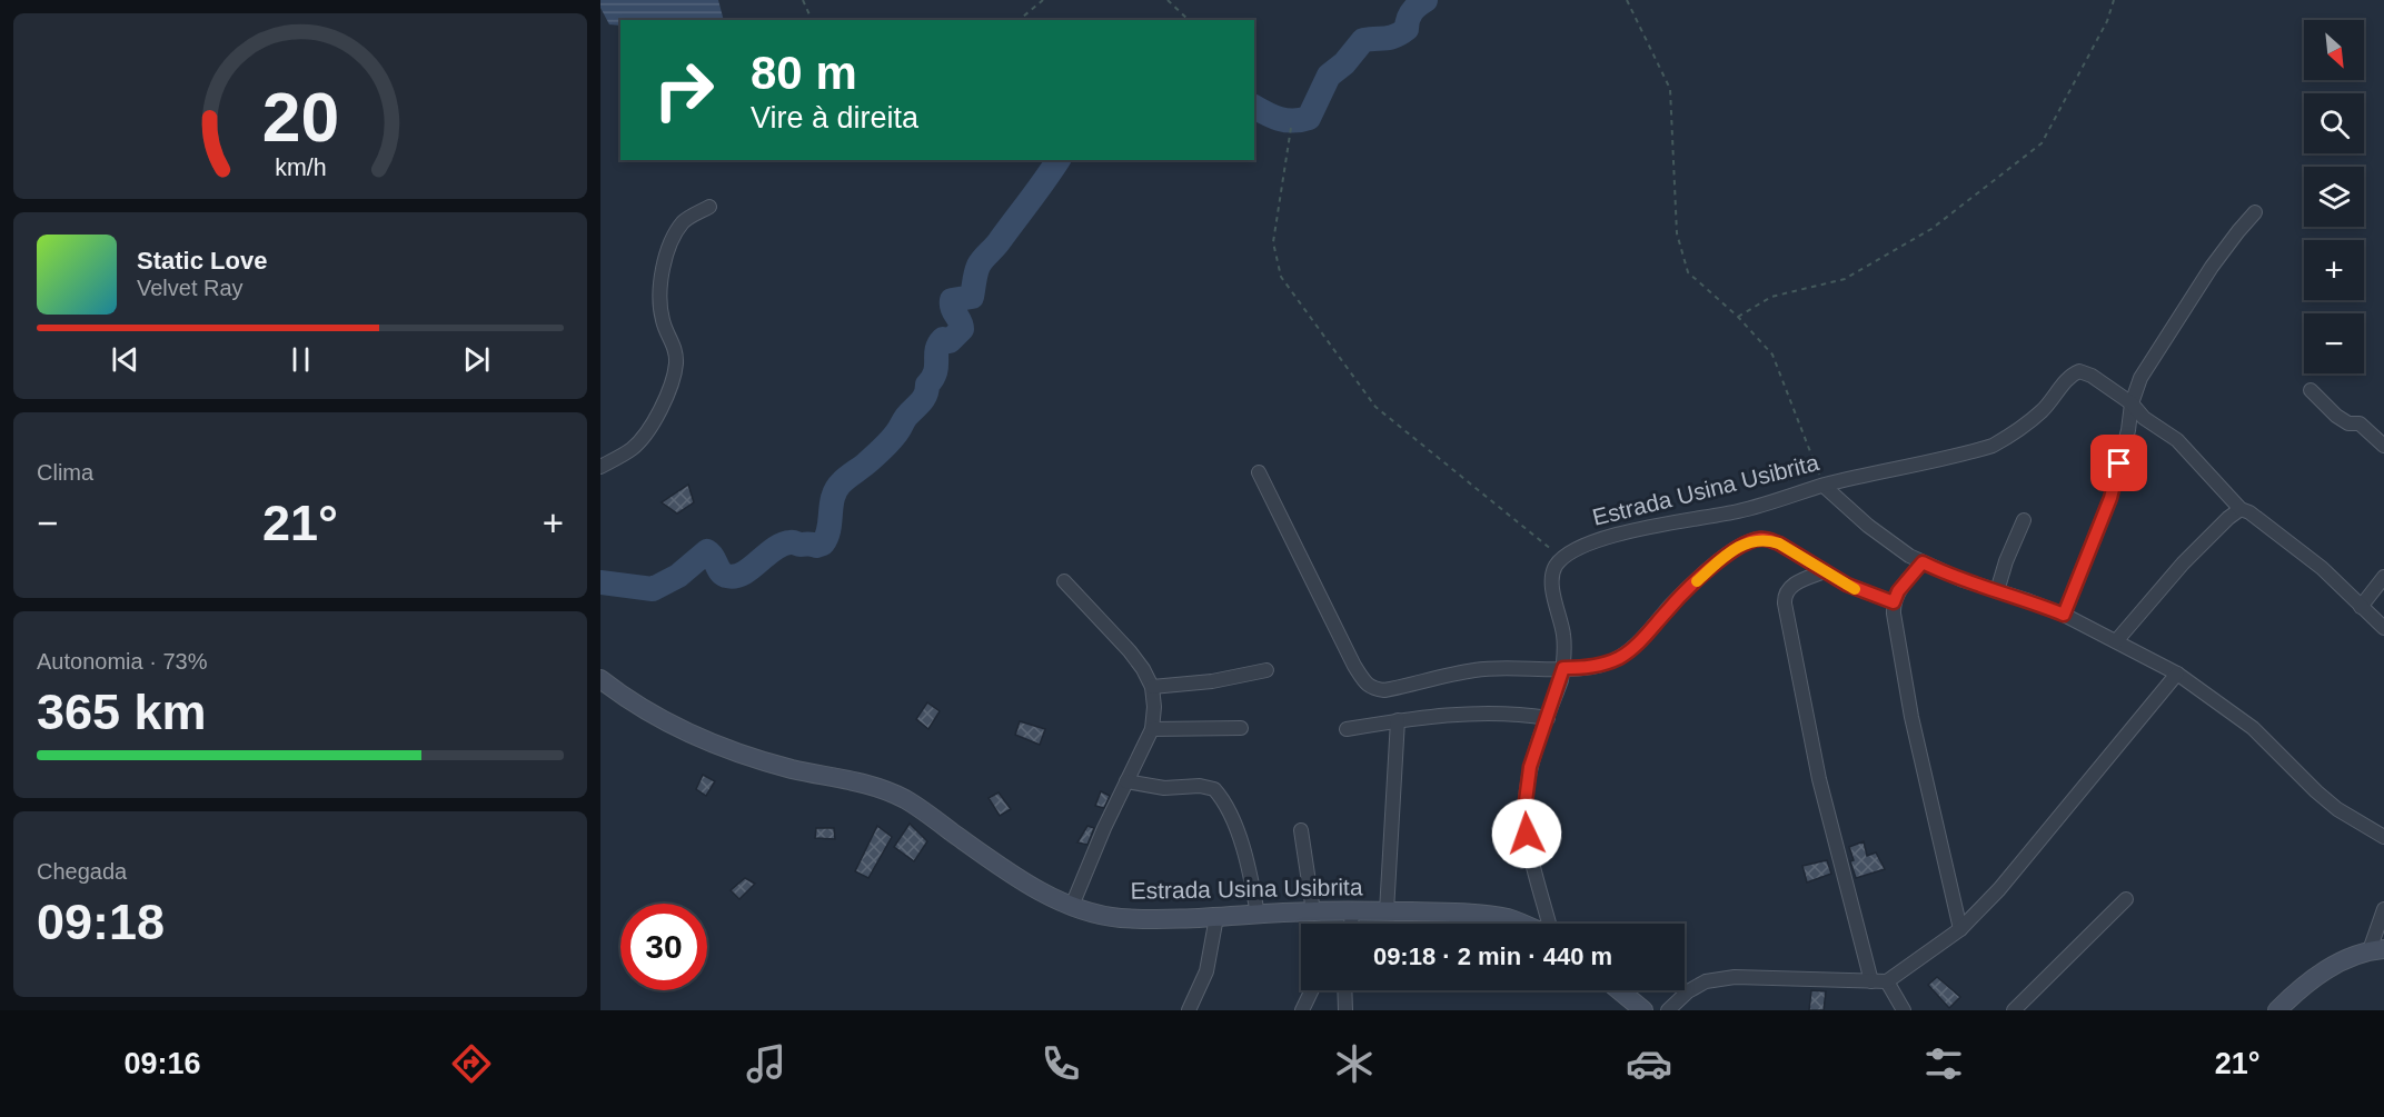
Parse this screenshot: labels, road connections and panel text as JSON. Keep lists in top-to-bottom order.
{
  "streets": {
    "street": ["Estrada Usina Usibrita"]
  },
  "north": "bottom right",
  "page": {
    "map_buttons": ["+", "−"],
    "turn": ["80 m", "Vire à direita"],
    "song": ["Static Love", "Velvet Ray"],
    "tile": [
      "Clima",
      ["Autonomia · 73%", "365 km"],
      ["Chegada", "09:18"]
    ],
    "heat": ["−", "21°", "+"],
    "limit": "30",
    "trip": "09:18 · 2 min · 440 m",
    "tabs": ["09:16", "21°"],
    "gauge": ["20", "km/h"]
  }
}
